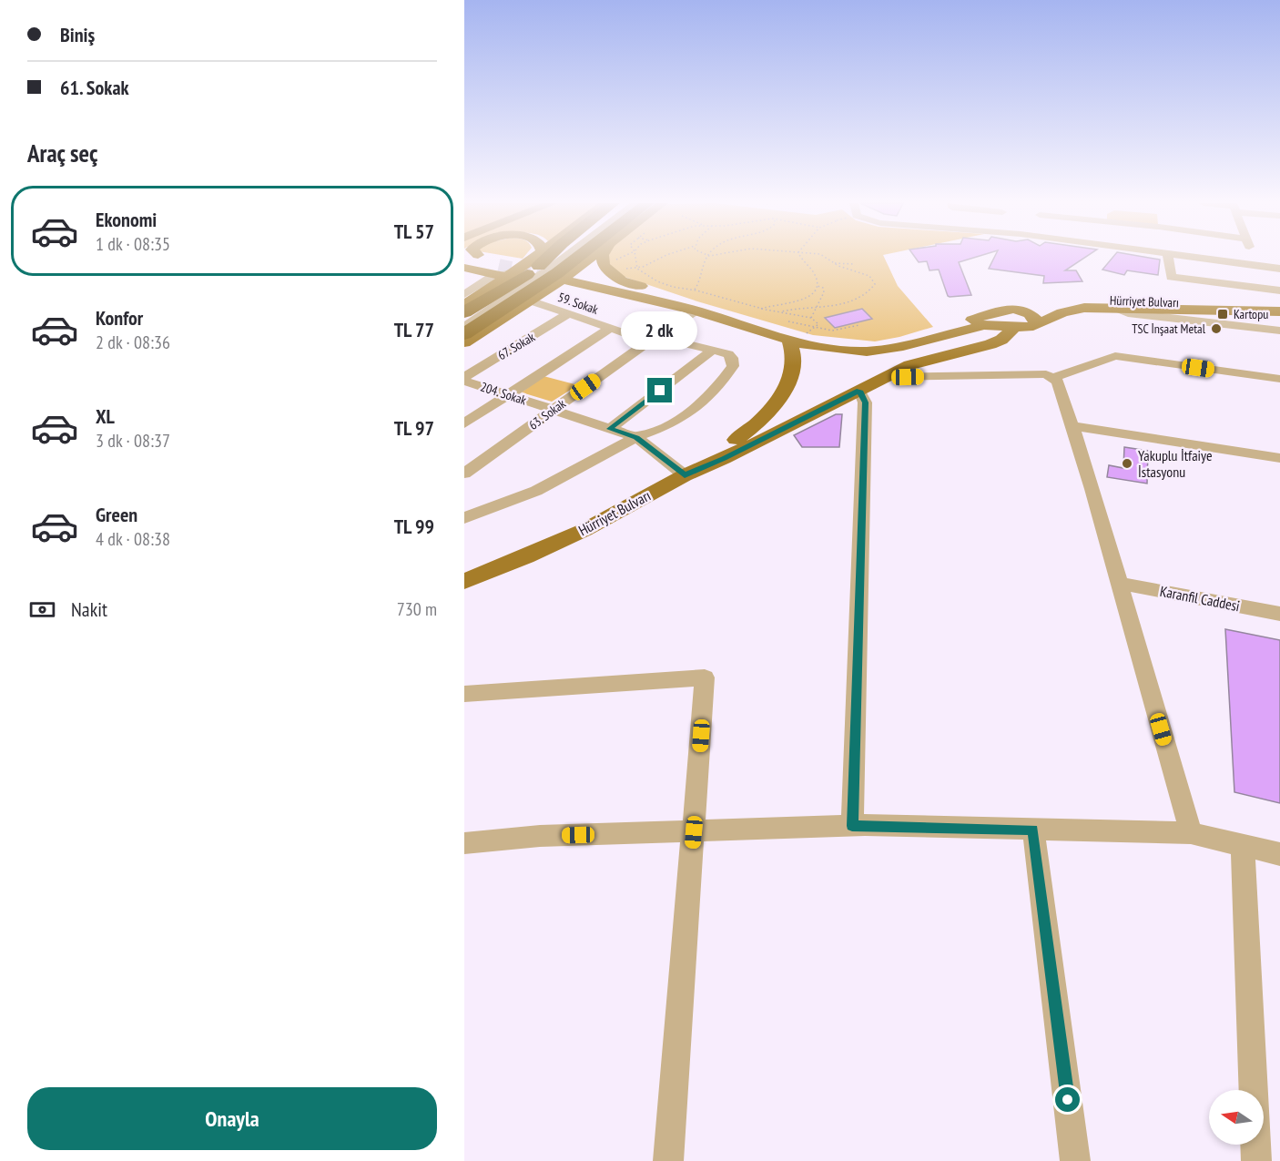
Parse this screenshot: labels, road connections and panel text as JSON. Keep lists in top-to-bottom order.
{
  "streets": {
    "main road": ["Hürriyet Bulvarı"],
    "street": [
      "59. Sokak",
      "67. Sokak",
      "204. Sokak",
      "63. Sokak",
      "Karanfil Caddesi"
    ]
  },
  "crossings": [
    ["59. Sokak", "67. Sokak"],
    ["59. Sokak", "204. Sokak"],
    ["59. Sokak", "63. Sokak"],
    ["67. Sokak", "204. Sokak"],
    ["204. Sokak", "63. Sokak"]
  ],
  "places": {
    "transit": ["Kartopu"],
    "other": ["TSC İnşaat Metal", "Yakuplu İtfaiye İstasyonu"]
  },
  "north": "left",
  "page": {
    "banner": ["Biniş", "61. Sokak"],
    "heading": "Araç seç",
    "list": [
      {
        "name": "Ekonomi",
        "note": "1 dk · 08:35",
        "value": "TL 57"
      },
      {
        "name": "Konfor",
        "note": "2 dk · 08:36",
        "value": "TL 77"
      },
      {
        "name": "XL",
        "note": "3 dk · 08:37",
        "value": "TL 97"
      },
      {
        "name": "Green",
        "note": "4 dk · 08:38",
        "value": "TL 99"
      }
    ],
    "bubble": "2 dk",
    "pay": ["Nakit", "730 m"],
    "buttons": "Onayla"
  }
}
